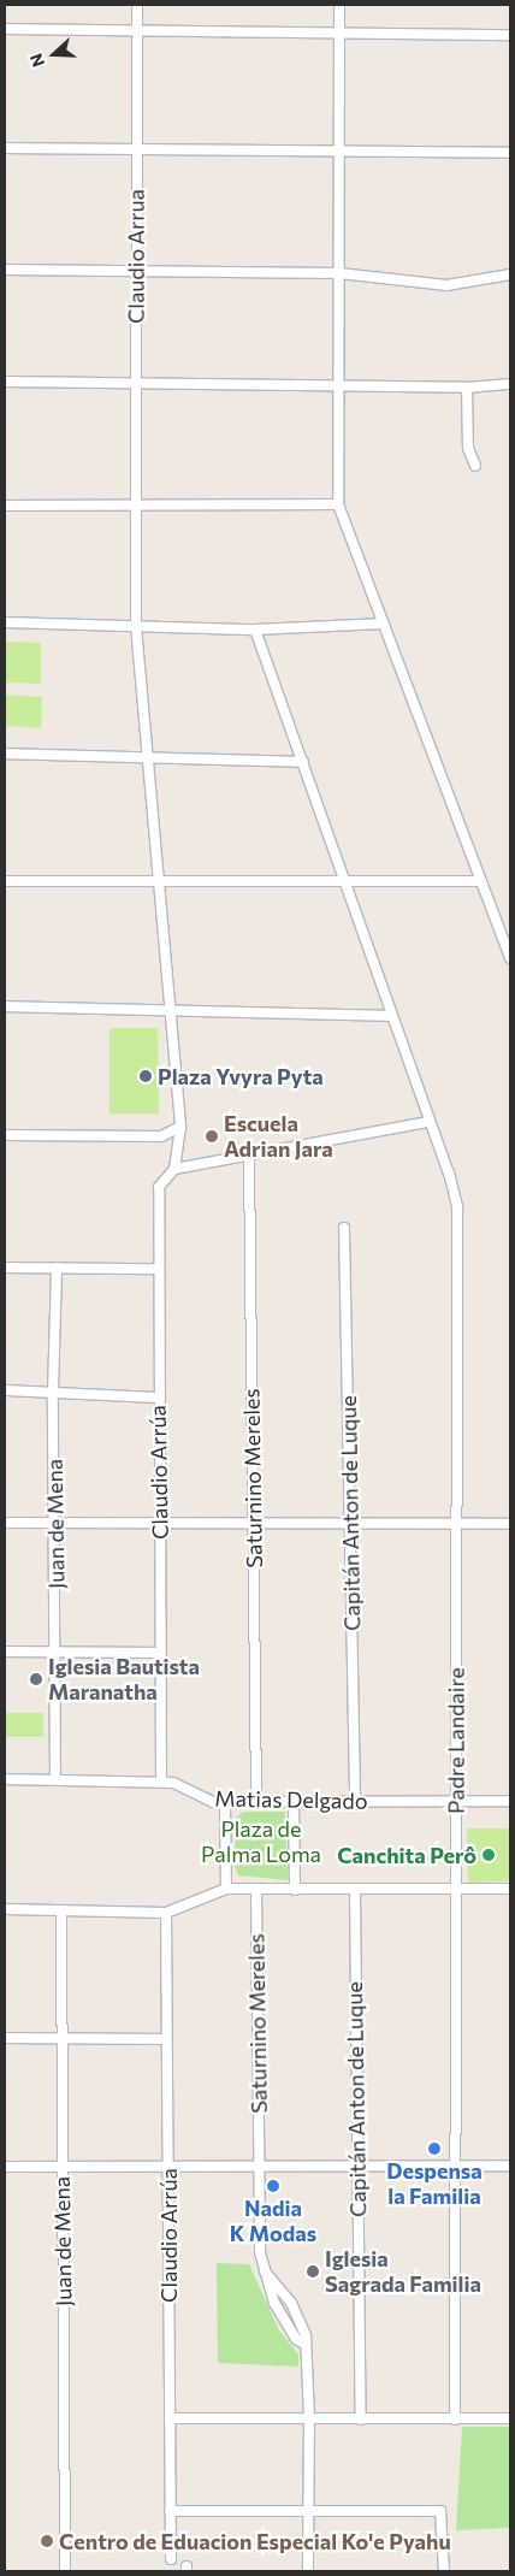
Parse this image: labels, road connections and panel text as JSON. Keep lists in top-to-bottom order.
{
  "streets": {
    "street": [
      "Claudio Arrua",
      "Claudio Arrúa",
      "Saturnino Mereles",
      "Capitán Anton de Luque",
      "Juan de Mena",
      "Padre Landaire",
      "Matias Delgado"
    ]
  },
  "crossings": [
    ["Claudio Arrua", "Claudio Arrúa"],
    ["Claudio Arrúa", "Matias Delgado"],
    ["Saturnino Mereles", "Matias Delgado"],
    ["Capitán Anton de Luque", "Matias Delgado"],
    ["Juan de Mena", "Matias Delgado"],
    ["Padre Landaire", "Matias Delgado"]
  ],
  "parks": ["Plaza de Palma Loma"],
  "places": [
    "Plaza Yvyra Pyta",
    "Escuela Adrian Jara",
    "Iglesia Bautista Maranatha",
    "Canchita Perô",
    "Despensa la Familia",
    "Nadia K Modas",
    "Iglesia Sagrada Familia",
    "Centro de Eduacion Especial Ko'e Pyahu"
  ],
  "north": "left"
}
